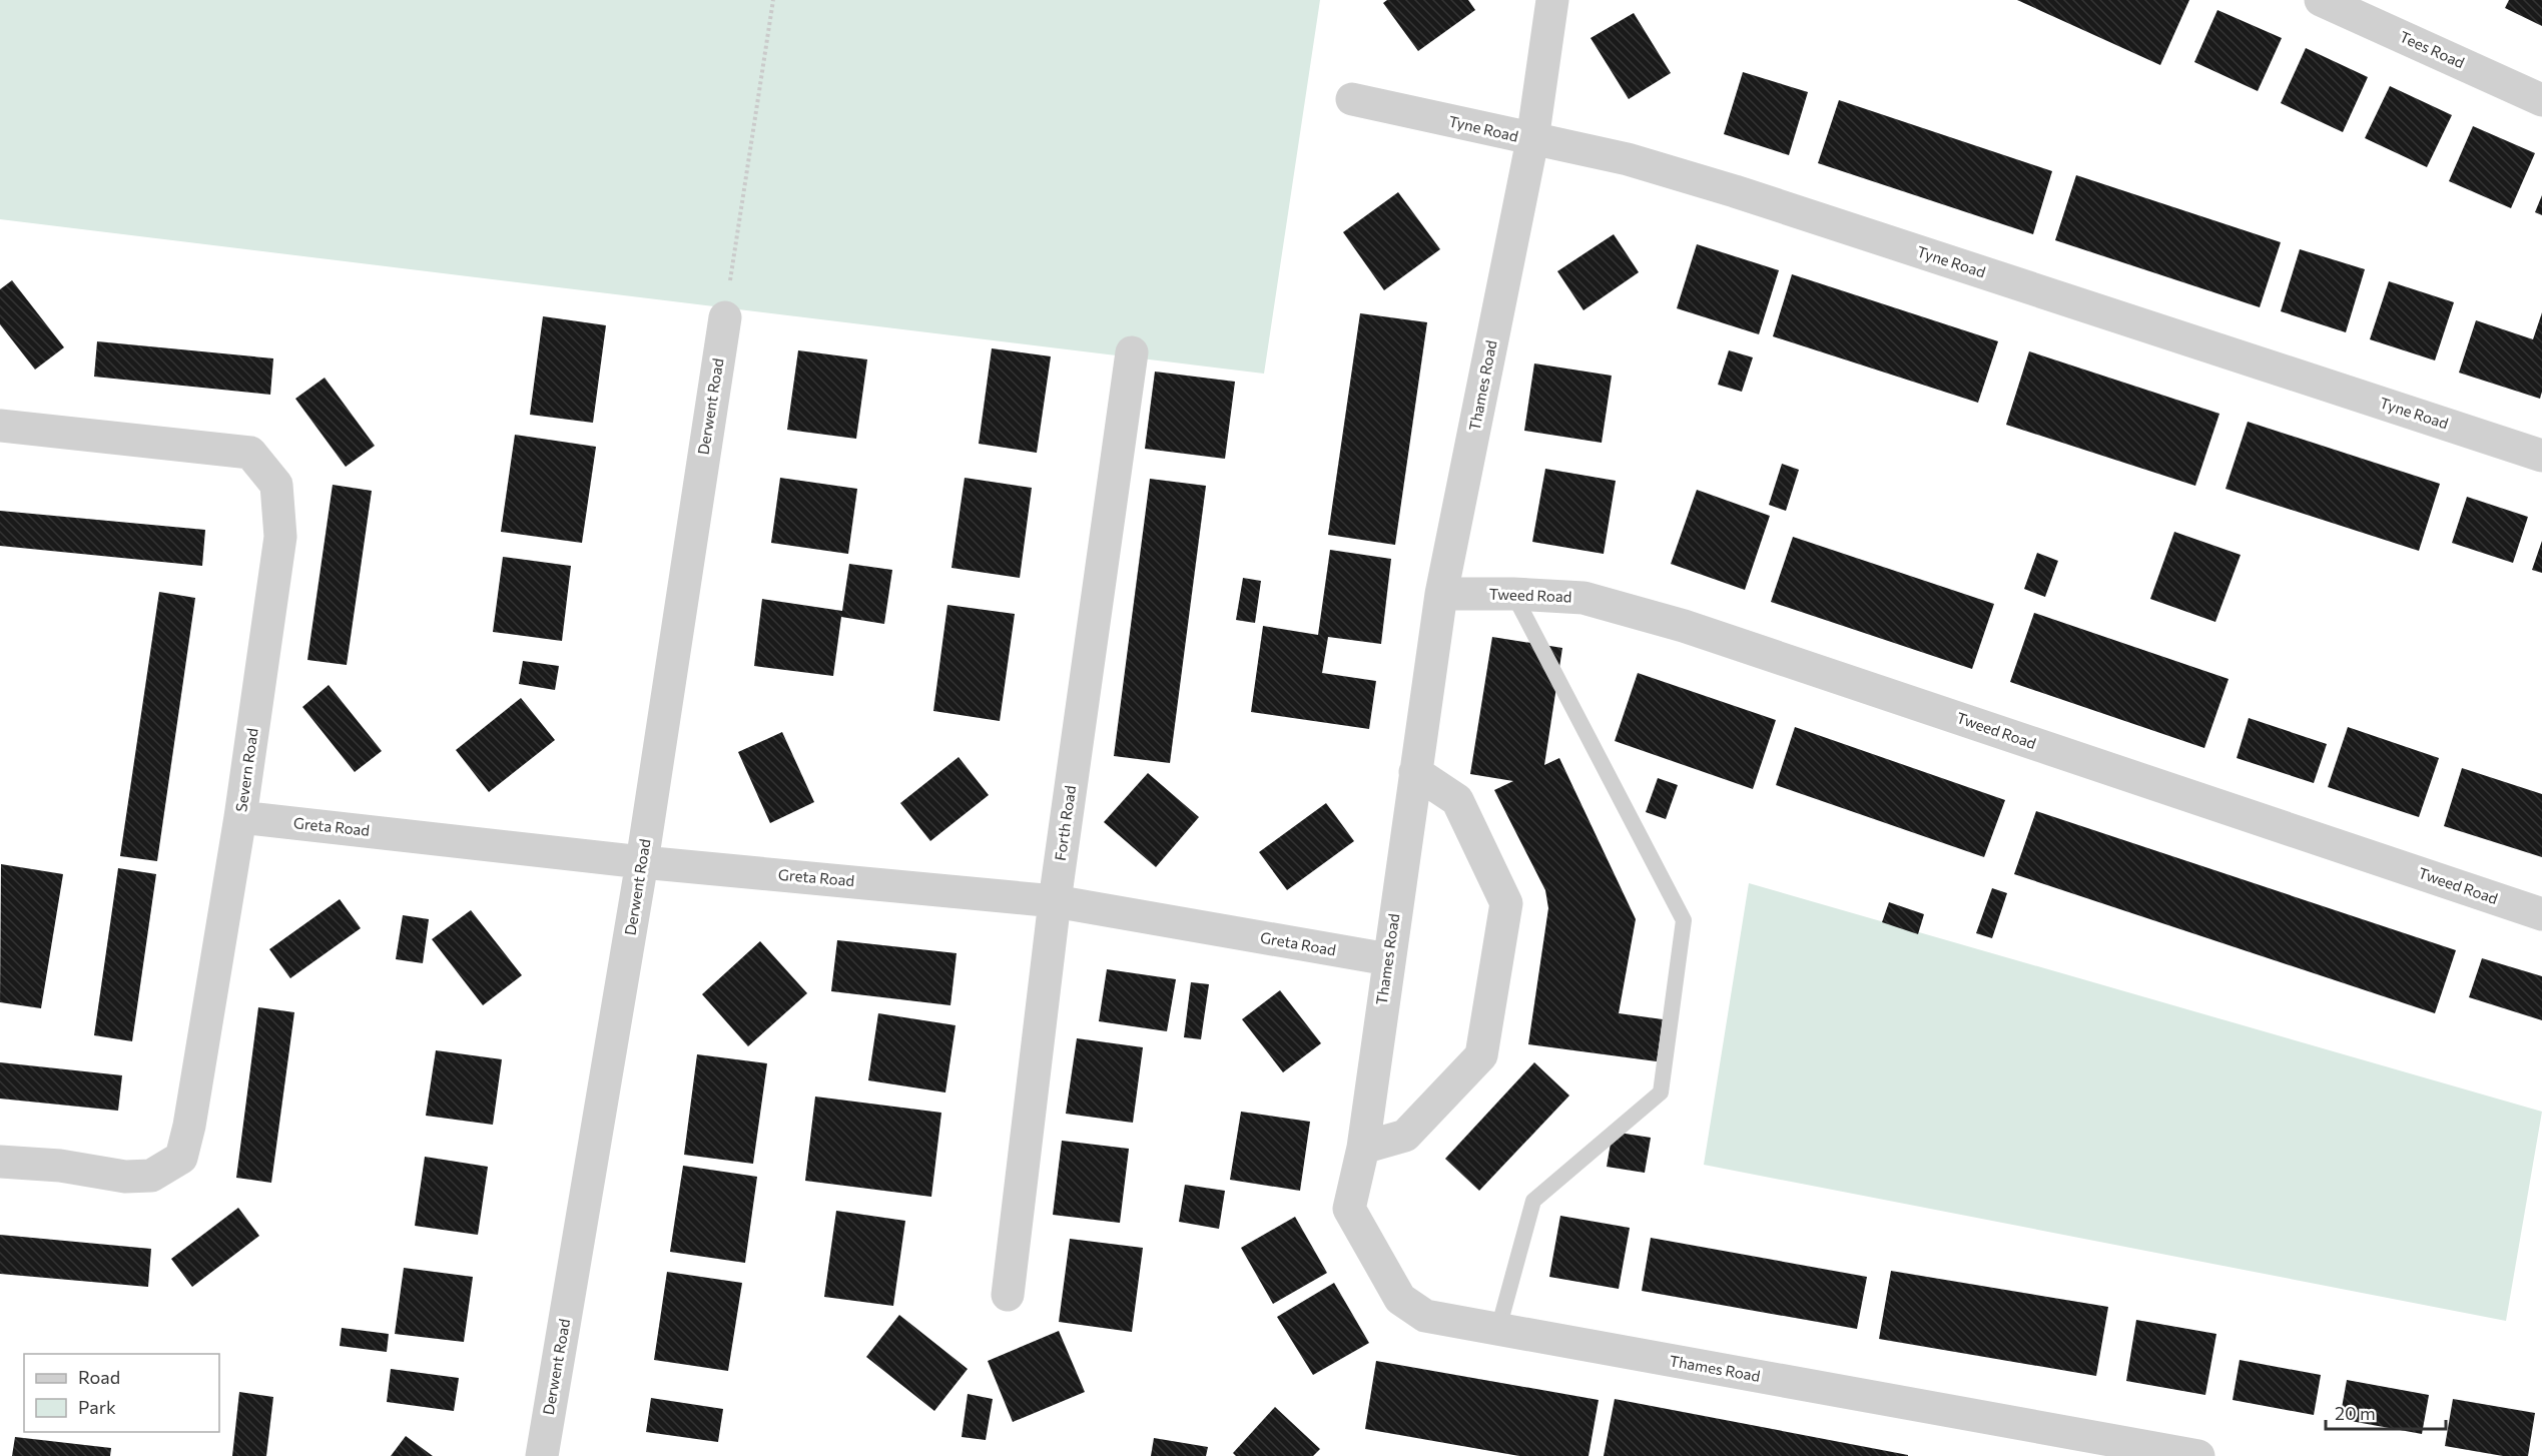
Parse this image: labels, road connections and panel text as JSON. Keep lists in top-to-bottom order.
{
  "streets": {
    "street": [
      "Tees Road",
      "Tyne Road",
      "Thames Road",
      "Derwent Road",
      "Tweed Road",
      "Severn Road",
      "Forth Road",
      "Greta Road"
    ]
  },
  "crossings": [
    ["Tyne Road", "Thames Road"],
    ["Thames Road", "Tweed Road"],
    ["Thames Road", "Greta Road"],
    ["Derwent Road", "Greta Road"],
    ["Severn Road", "Greta Road"],
    ["Forth Road", "Greta Road"]
  ],
  "legend": ["Road", "Park"],
  "scale_bar": "20 m"
}
